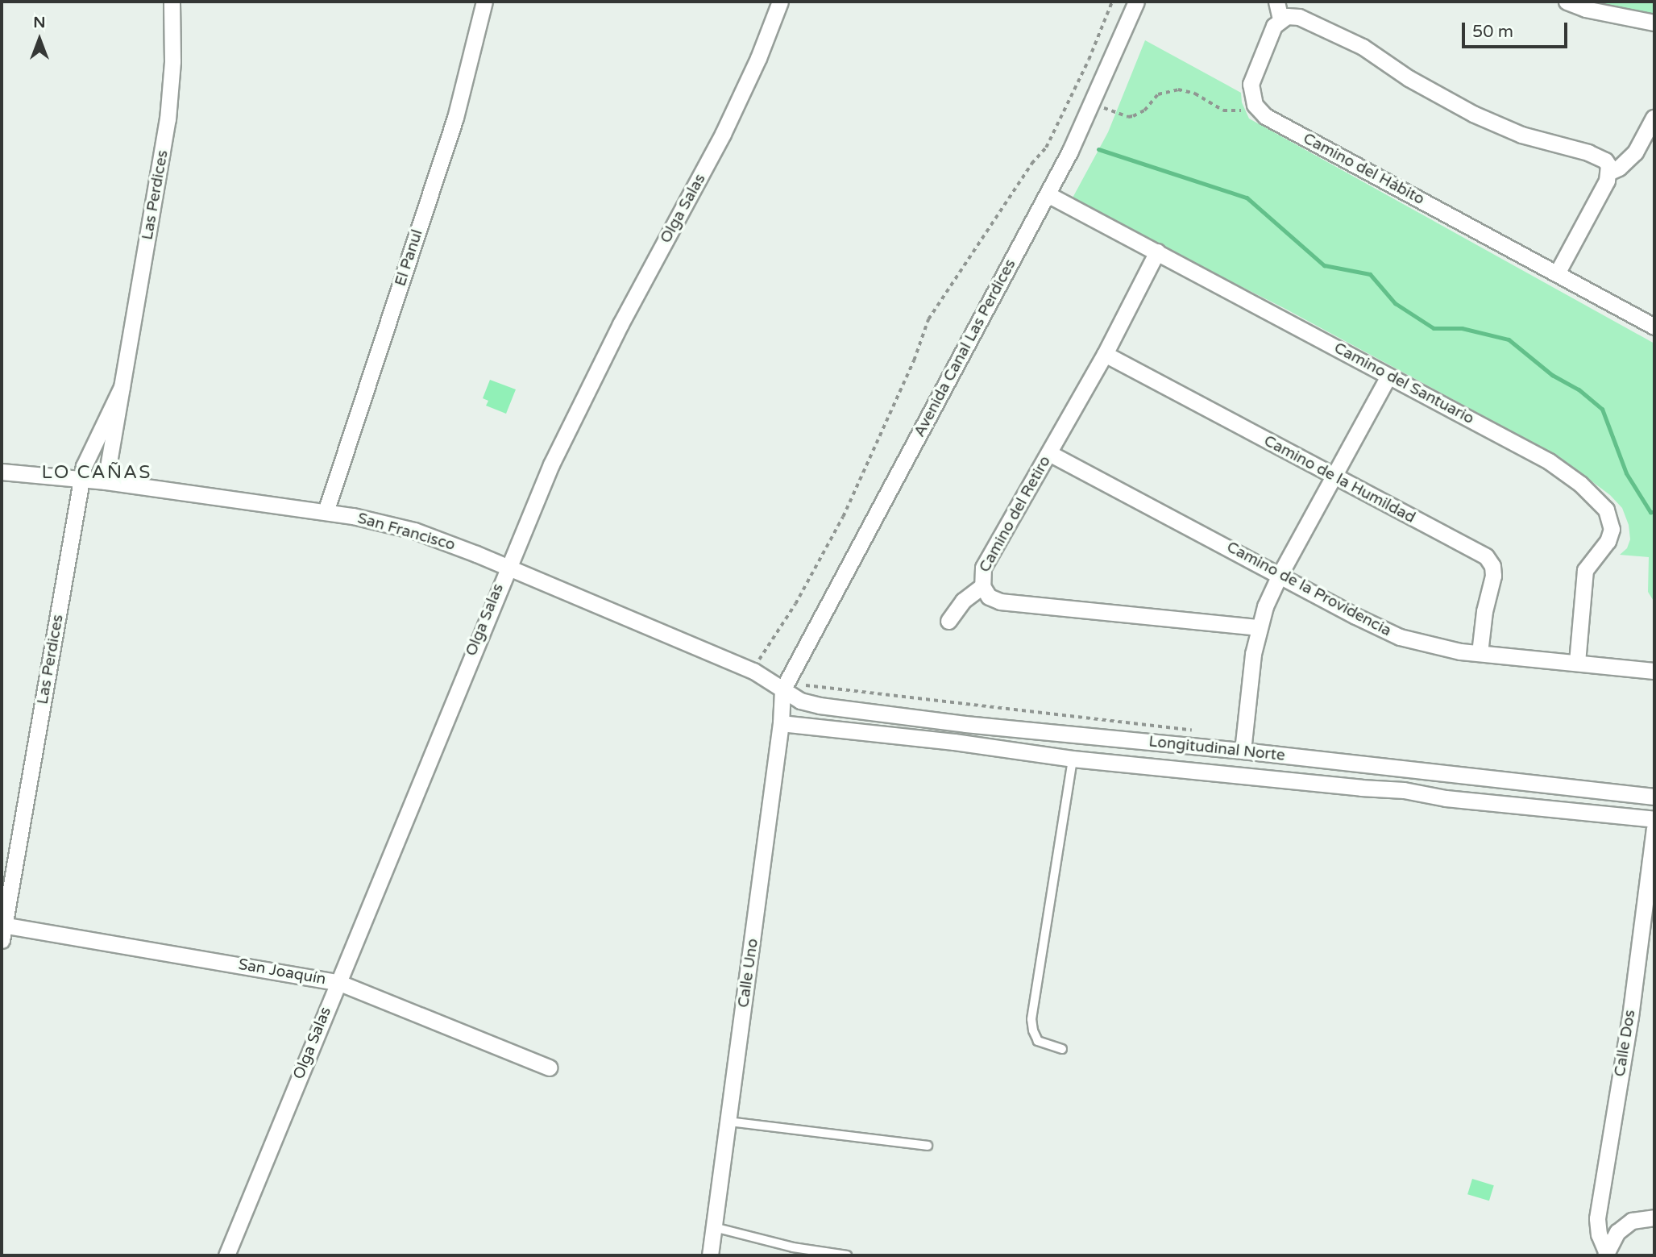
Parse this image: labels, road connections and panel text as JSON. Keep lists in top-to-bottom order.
{
  "streets": {
    "street": [
      "Camino del Hábito",
      "Las Perdices",
      "Olga Salas",
      "El Panul",
      "Avenida Canal Las Perdices",
      "Camino del Santuario",
      "Camino de la Humildad",
      "Camino del Retiro",
      "San Francisco",
      "Camino de la Providencia",
      "Longitudinal Norte",
      "San Joaquín",
      "Calle Uno",
      "Calle Dos"
    ]
  },
  "crossings": [
    ["Las Perdices", "San Francisco"],
    ["Las Perdices", "San Joaquín"],
    ["Olga Salas", "San Francisco"],
    ["Olga Salas", "San Joaquín"],
    ["El Panul", "San Francisco"],
    ["Avenida Canal Las Perdices", "Camino del Santuario"],
    ["Avenida Canal Las Perdices", "San Francisco"],
    ["Avenida Canal Las Perdices", "Longitudinal Norte"],
    ["Avenida Canal Las Perdices", "Calle Uno"],
    ["Camino del Santuario", "Camino del Retiro"],
    ["Camino del Santuario", "Camino de la Providencia"],
    ["Camino de la Humildad", "Camino del Retiro"],
    ["Camino de la Humildad", "Camino de la Providencia"],
    ["Camino del Retiro", "Camino de la Providencia"],
    ["San Francisco", "Longitudinal Norte"],
    ["San Francisco", "Calle Uno"],
    ["Longitudinal Norte", "Calle Uno"]
  ],
  "districts": ["LO CAÑAS"],
  "scale_bar": "50 m",
  "north": "top"
}
